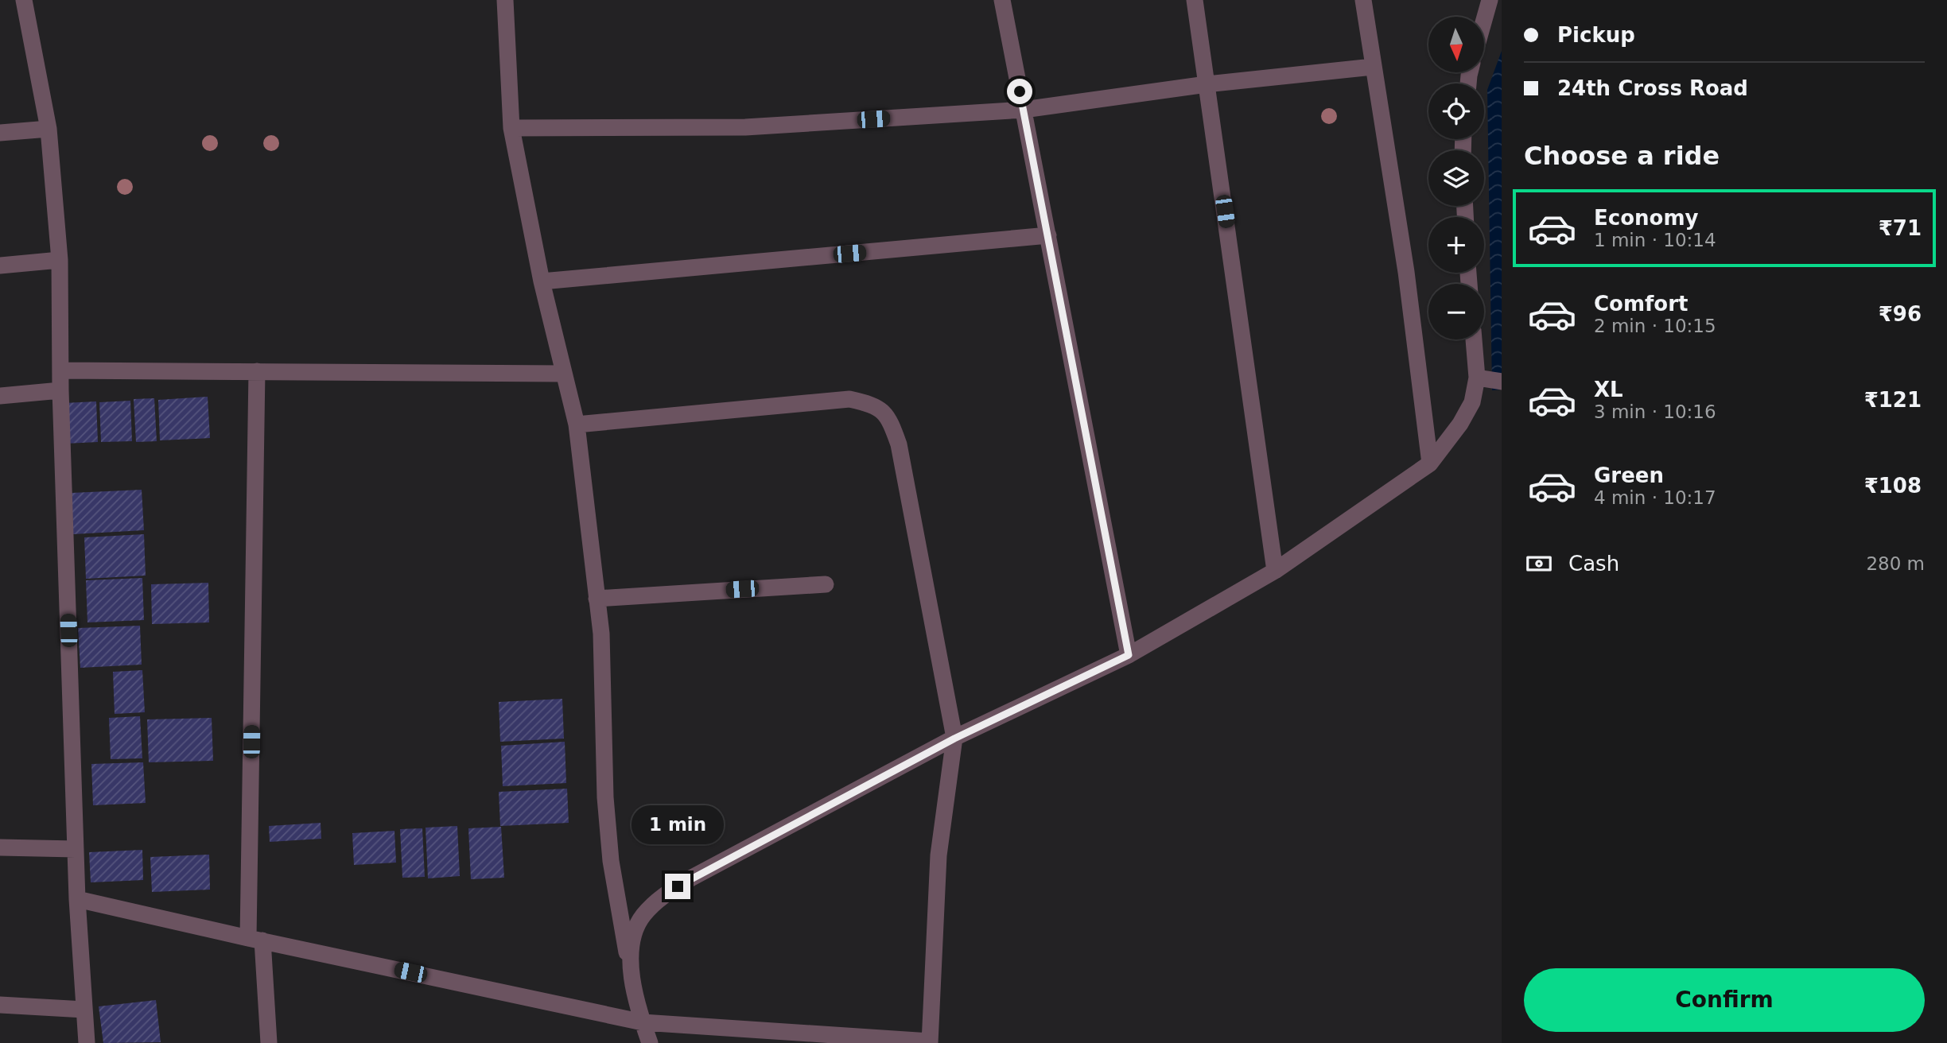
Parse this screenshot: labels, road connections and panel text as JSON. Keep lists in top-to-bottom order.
{
  "north": "bottom",
  "page": {
    "banner": ["Pickup", "24th Cross Road"],
    "map_buttons": ["+", "−"],
    "heading": "Choose a ride",
    "list": [
      {
        "name": "Economy",
        "note": "1 min · 10:14",
        "value": "₹71"
      },
      {
        "name": "Comfort",
        "note": "2 min · 10:15",
        "value": "₹96"
      },
      {
        "name": "XL",
        "note": "3 min · 10:16",
        "value": "₹121"
      },
      {
        "name": "Green",
        "note": "4 min · 10:17",
        "value": "₹108"
      }
    ],
    "pay": ["Cash", "280 m"],
    "bubble": "1 min",
    "buttons": "Confirm"
  }
}
